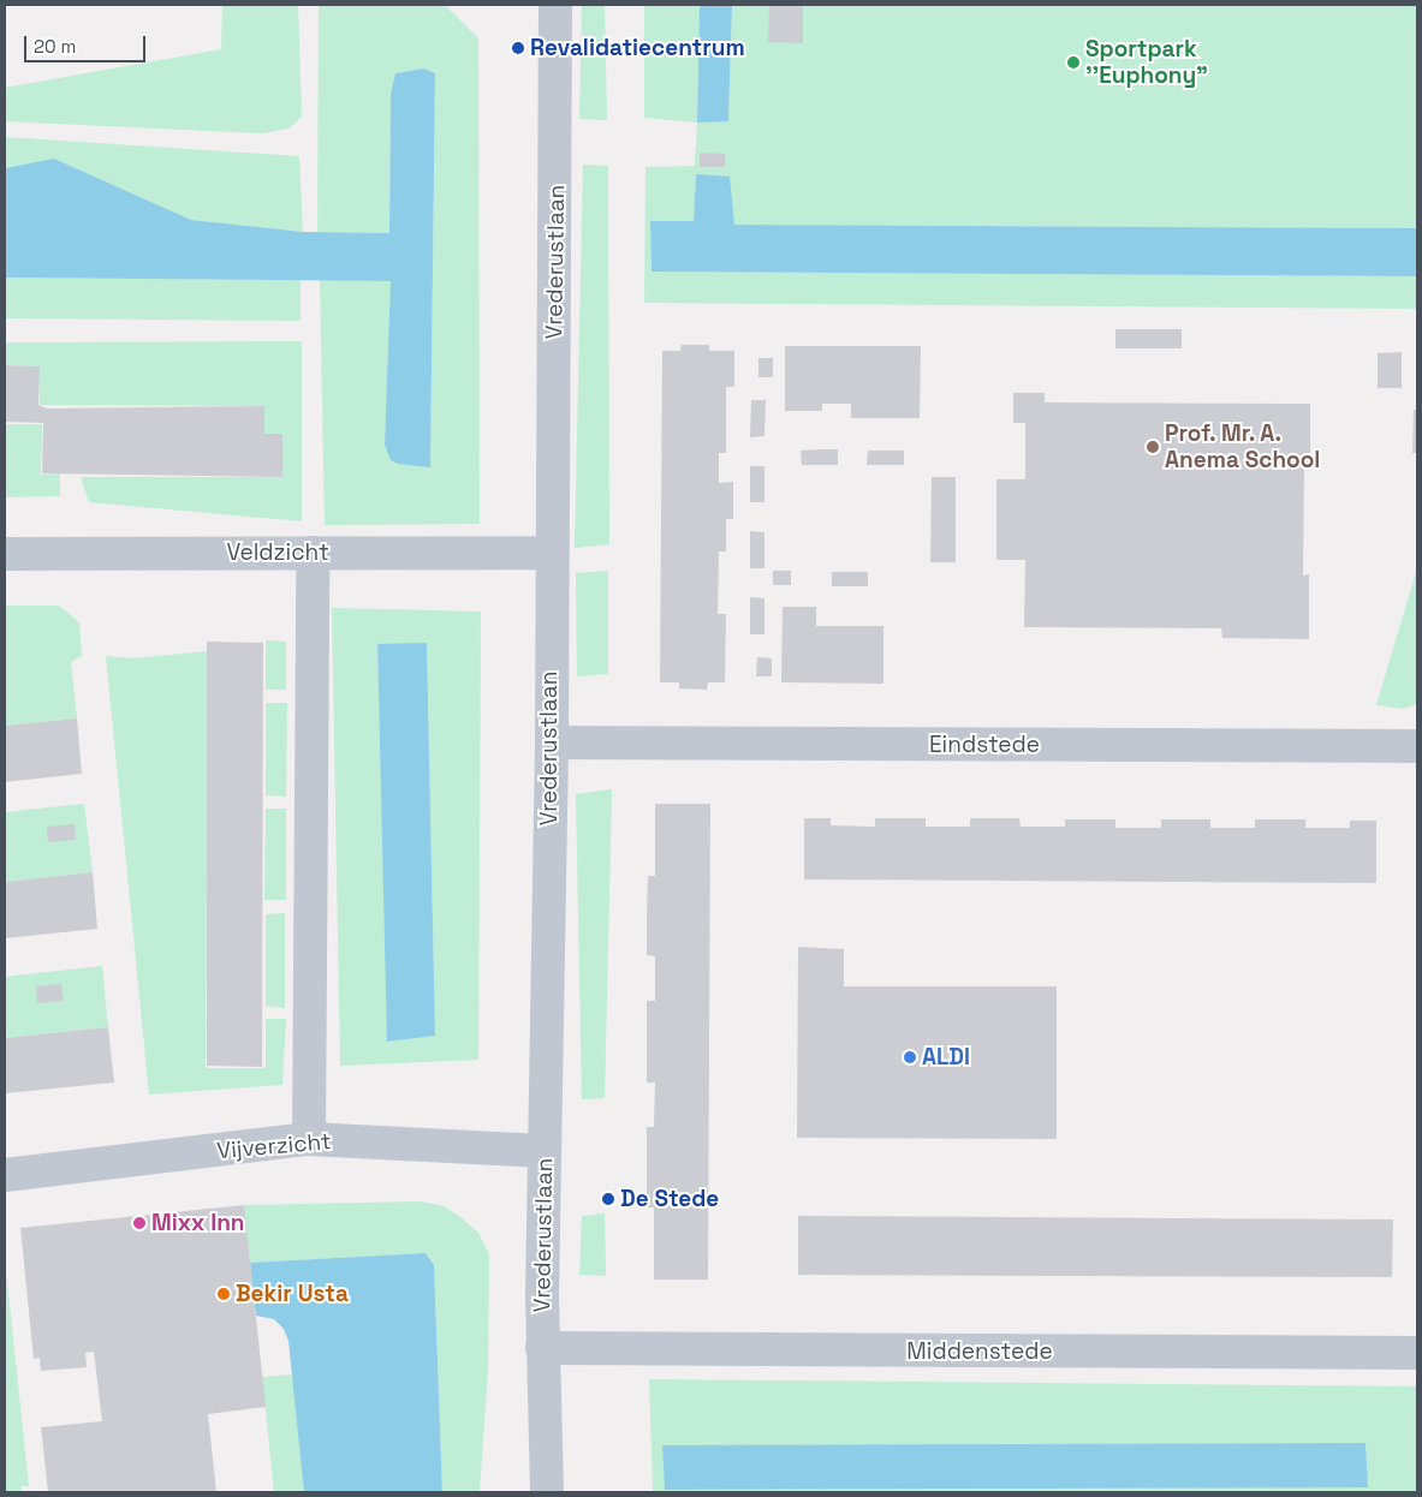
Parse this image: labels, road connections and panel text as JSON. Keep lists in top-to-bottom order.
{
  "streets": {
    "street": [
      "Vrederustlaan",
      "Veldzicht",
      "Eindstede",
      "Vijverzicht",
      "Middenstede"
    ]
  },
  "crossings": [
    ["Vrederustlaan", "Veldzicht"],
    ["Vrederustlaan", "Eindstede"],
    ["Vrederustlaan", "Vijverzicht"],
    ["Vrederustlaan", "Middenstede"]
  ],
  "places": [
    "Revalidatiecentrum",
    "Sportpark ''Euphony\"",
    "Prof. Mr. A. Anema School",
    "ALDI",
    "De Stede",
    "Mixx Inn",
    "Bekir Usta"
  ],
  "scale_bar": "20 m"
}
